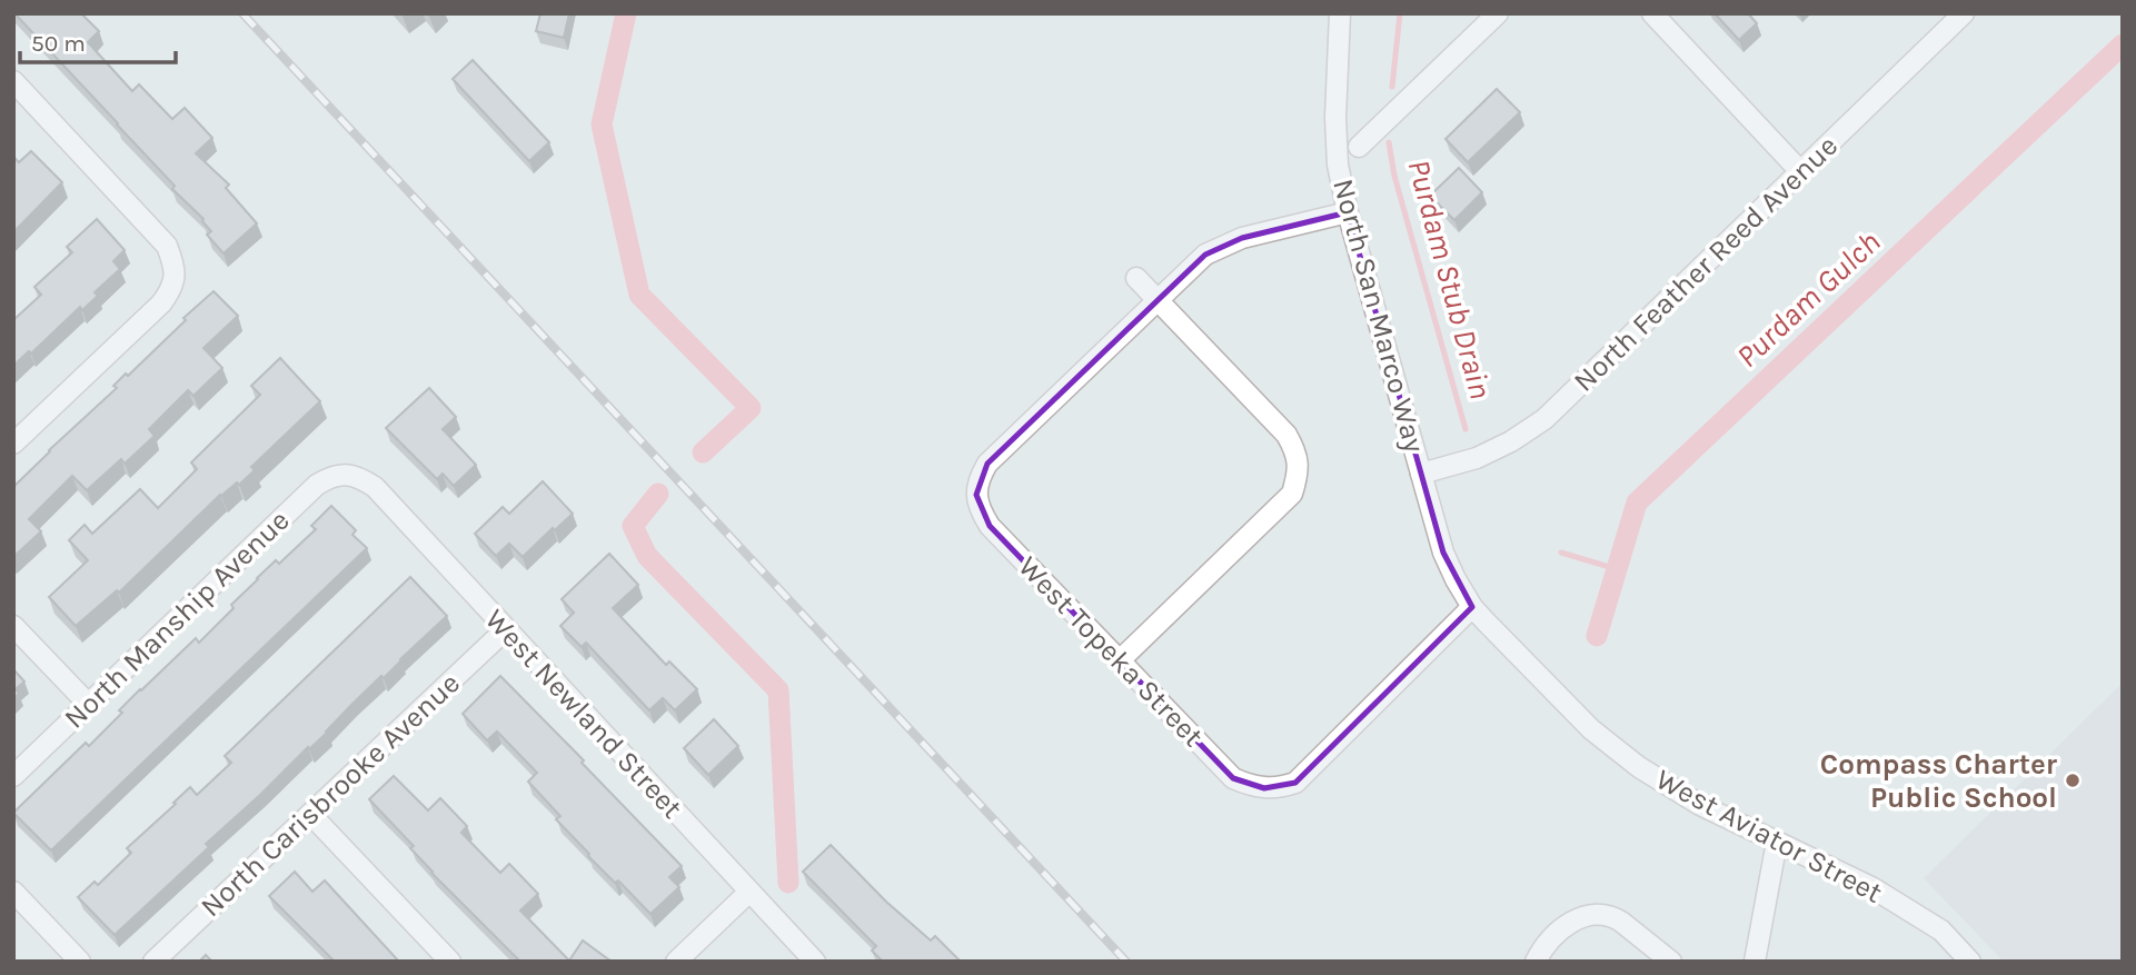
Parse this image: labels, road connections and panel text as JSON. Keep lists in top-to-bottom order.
{
  "streets": {
    "street": [
      "North Feather Reed Avenue",
      "North San Marco Way",
      "North Manship Avenue",
      "West Topeka Street",
      "West Newland Street",
      "North Carisbrooke Avenue",
      "West Aviator Street"
    ]
  },
  "crossings": [
    ["North Feather Reed Avenue", "North San Marco Way"],
    ["North San Marco Way", "West Topeka Street"],
    ["North San Marco Way", "West Aviator Street"],
    ["North Manship Avenue", "West Newland Street"],
    ["West Topeka Street", "West Aviator Street"],
    ["West Newland Street", "North Carisbrooke Avenue"]
  ],
  "water": ["Purdam Stub Drain", "Purdam Gulch"],
  "places": ["Compass Charter Public School"],
  "scale_bar": "50 m"
}
